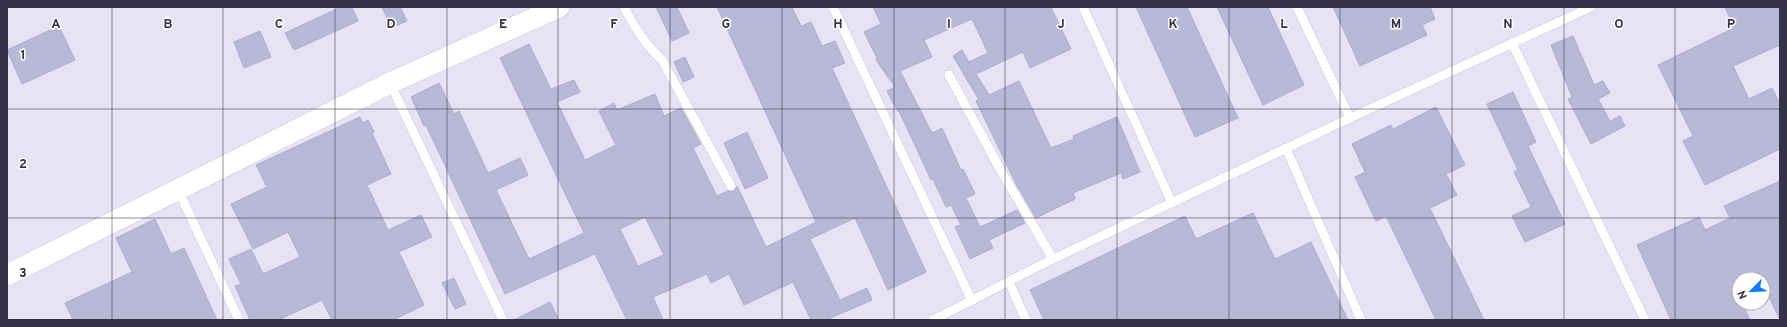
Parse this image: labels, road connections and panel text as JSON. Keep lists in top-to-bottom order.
{
  "north": "bottom left",
  "grid": {
    "columns": [
      "A",
      "B",
      "C",
      "D",
      "E",
      "F",
      "G",
      "H",
      "I",
      "J",
      "K",
      "L",
      "M",
      "N",
      "O",
      "P"
    ],
    "rows": ["1", "2", "3"]
  }
}
